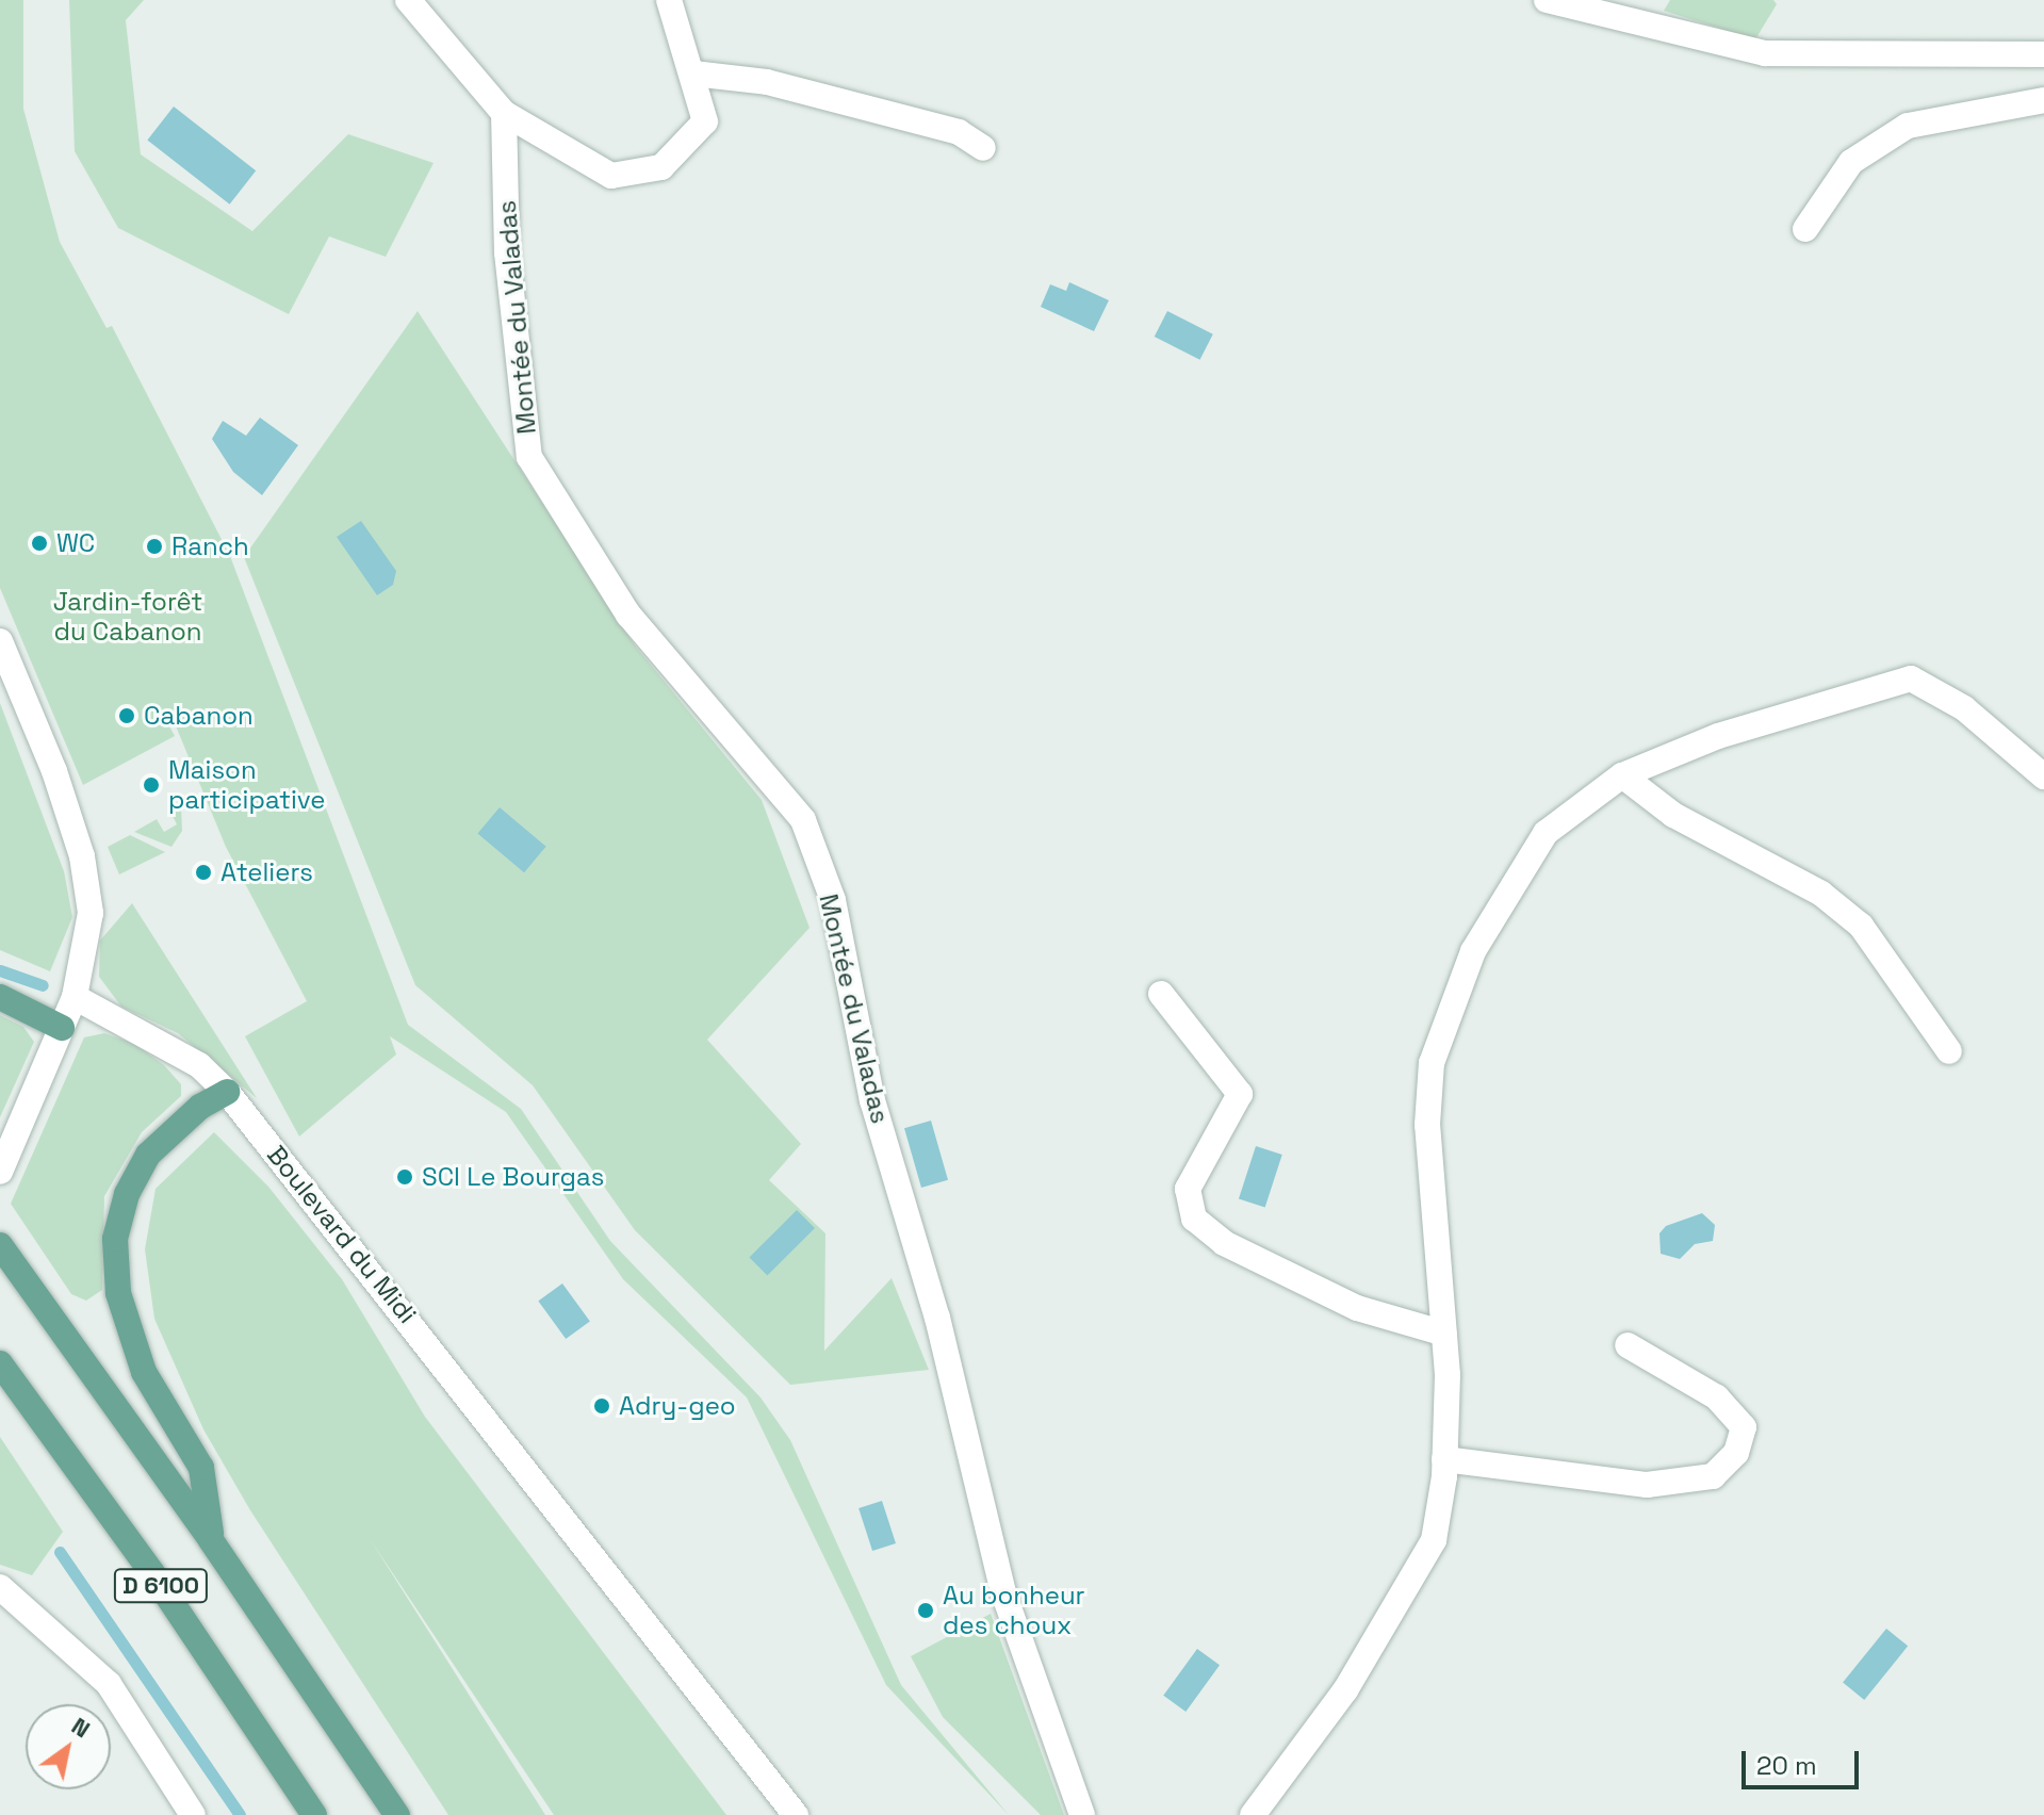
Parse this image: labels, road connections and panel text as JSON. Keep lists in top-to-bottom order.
{
  "streets": {
    "main road": ["D 6100"],
    "street": ["Montée du Valadas", "Boulevard du Midi"]
  },
  "parks": ["Jardin-forêt du Cabanon"],
  "places": [
    "WC",
    "Ranch",
    "Cabanon",
    "Maison participative",
    "Ateliers",
    "SCI Le Bourgas",
    "Adry-geo",
    "Au bonheur des choux"
  ],
  "scale_bar": "20 m",
  "north": "top right"
}
